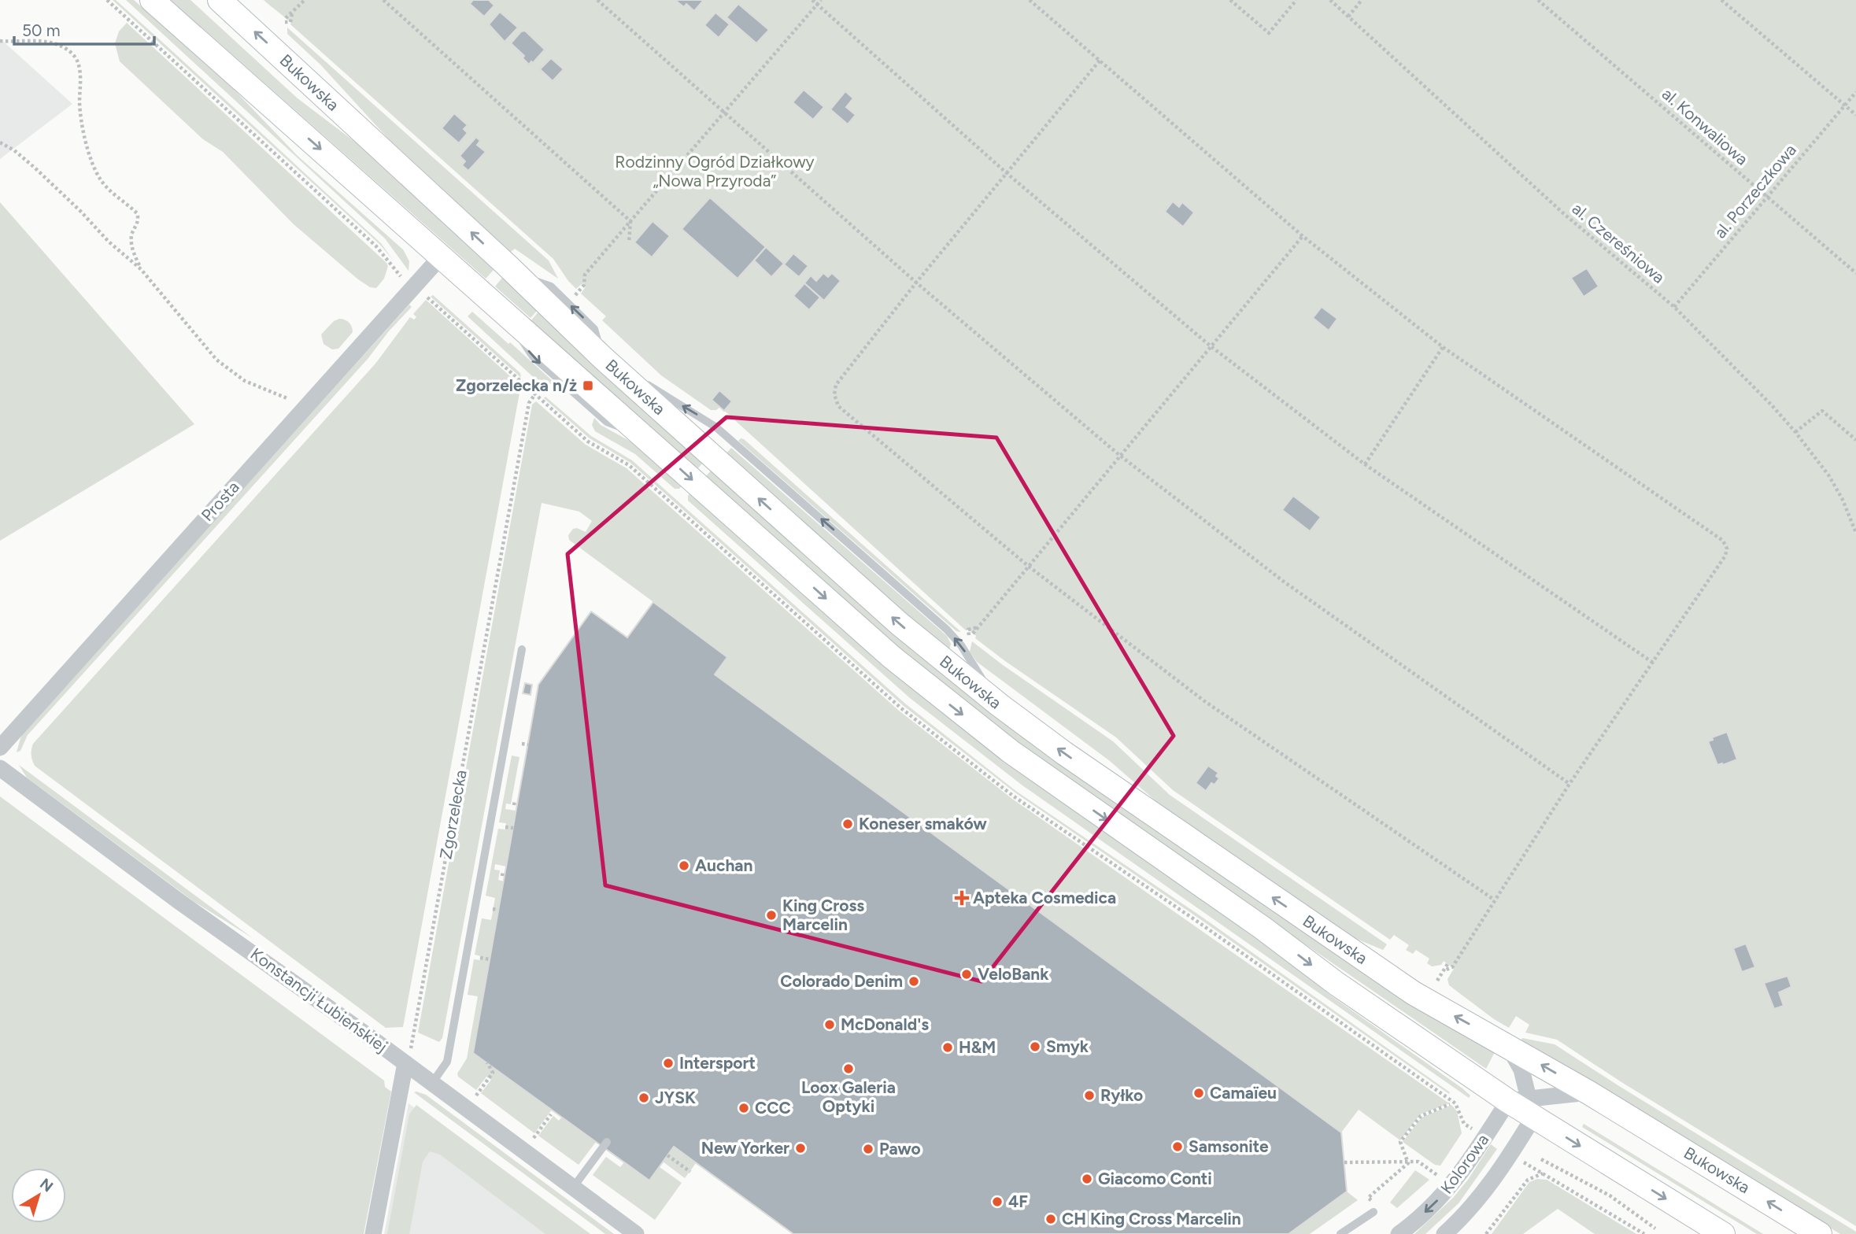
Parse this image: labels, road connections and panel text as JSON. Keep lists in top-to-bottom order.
{
  "streets": {
    "main road": ["Bukowska"],
    "street": ["Prosta", "Konstancji Łubieńskiej", "Kolorowa"],
    "path": [
      "al. Konwaliowa",
      "al. Porzeczkowa",
      "al. Czereśniowa",
      "Zgorzelecka"
    ]
  },
  "crossings": [
    ["Bukowska", "Prosta"],
    ["Bukowska", "Kolorowa"],
    ["al. Konwaliowa", "al. Porzeczkowa"],
    ["al. Porzeczkowa", "al. Czereśniowa"],
    ["Zgorzelecka", "Konstancji Łubieńskiej"]
  ],
  "parks": ["Rodzinny Ogród Działkowy „Nowa Przyroda”"],
  "places": {
    "transit": ["Zgorzelecka n/ż"],
    "other": [
      "Koneser smaków",
      "Auchan",
      "King Cross Marcelin",
      "VeloBank",
      "Colorado Denim",
      "McDonald's",
      "Smyk",
      "H&M",
      "Intersport",
      "Loox Galeria Optyki",
      "Camaïeu",
      "Ryłko",
      "JYSK",
      "CCC",
      "Samsonite",
      "New Yorker",
      "Pawo",
      "Giacomo Conti",
      "4F",
      "CH King Cross Marcelin"
    ],
    "health": ["Apteka Cosmedica"]
  },
  "scale_bar": "50 m",
  "north": "top right"
}
